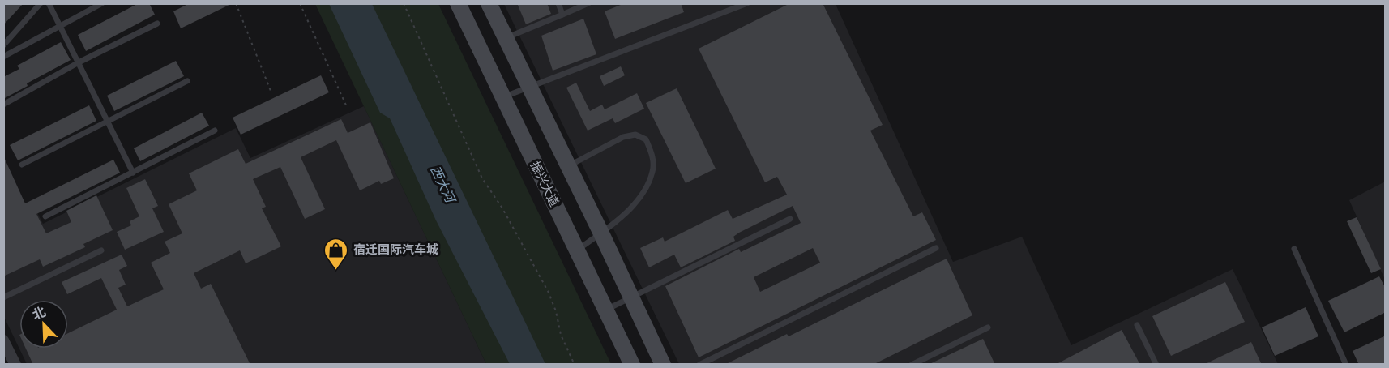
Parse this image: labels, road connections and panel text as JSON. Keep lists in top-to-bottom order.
{
  "streets": {
    "main road": ["振兴大道"]
  },
  "water": ["西大河"],
  "places": {
    "shop": ["宿迁国际汽车城"]
  },
  "north": "top left"
}
